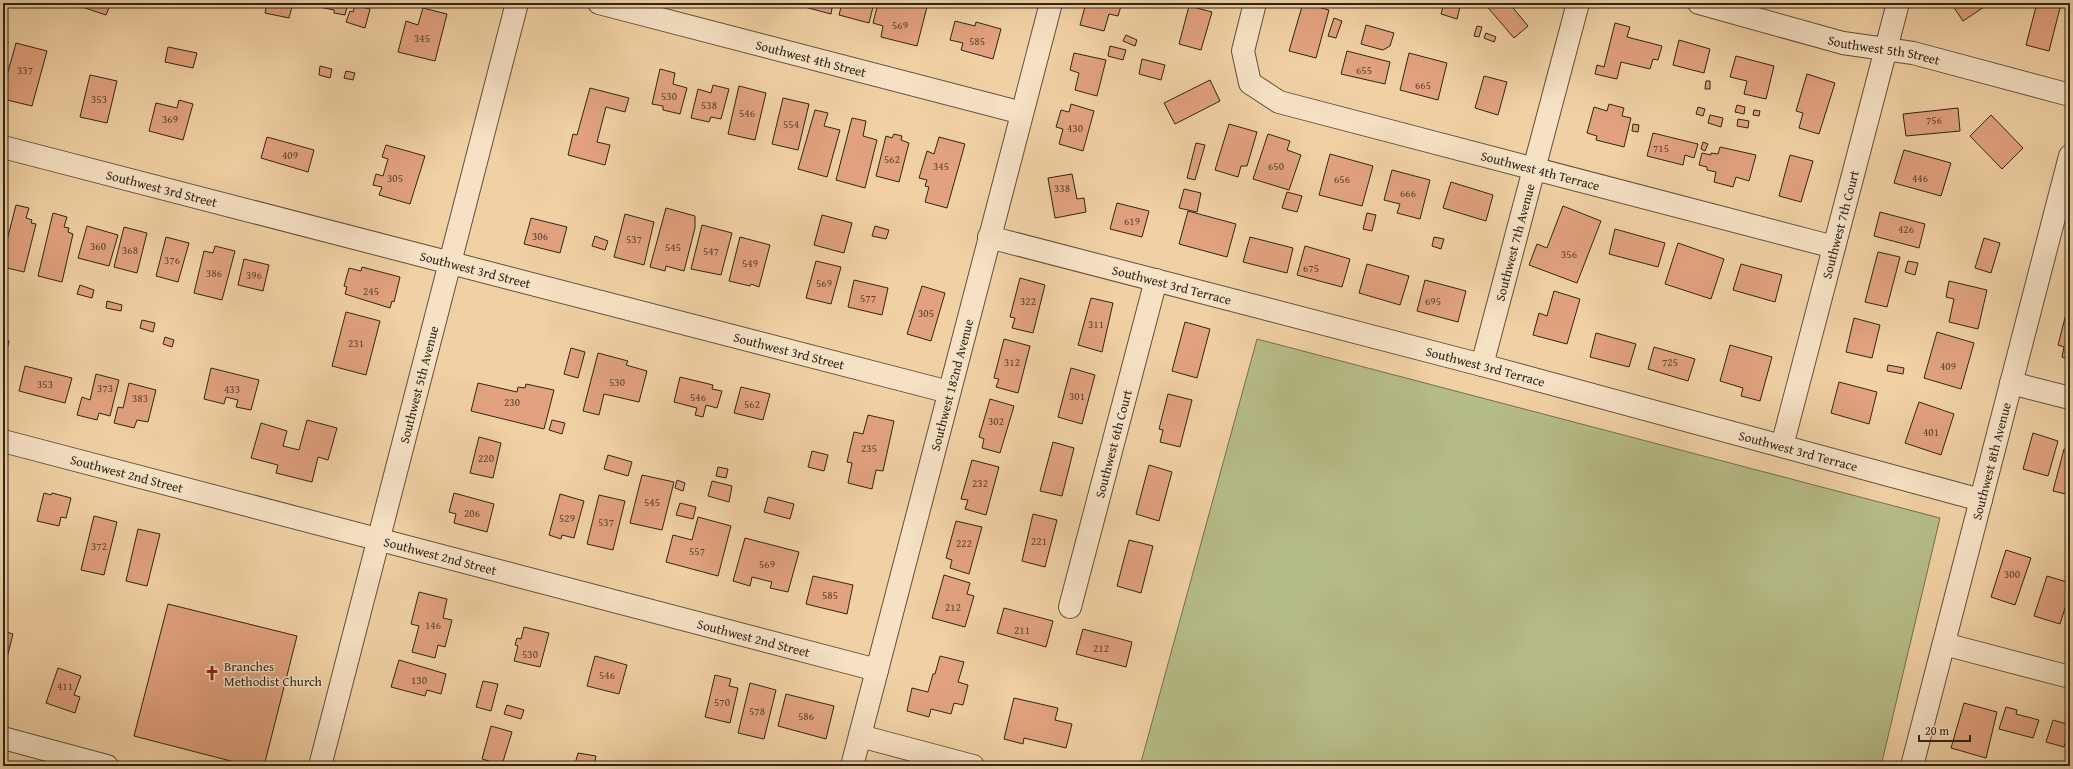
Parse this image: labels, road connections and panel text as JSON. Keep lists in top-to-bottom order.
{
  "streets": {
    "street": [
      "Southwest 5th Street",
      "Southwest 4th Street",
      "Southwest 4th Terrace",
      "Southwest 3rd Street",
      "Southwest 7th Court",
      "Southwest 7th Avenue",
      "Southwest 3rd Terrace",
      "Southwest 182nd Avenue",
      "Southwest 5th Avenue",
      "Southwest 6th Court",
      "Southwest 8th Avenue",
      "Southwest 2nd Street"
    ]
  },
  "crossings": [
    ["Southwest 5th Street", "Southwest 7th Court"],
    ["Southwest 4th Street", "Southwest 182nd Avenue"],
    ["Southwest 4th Terrace", "Southwest 7th Court"],
    ["Southwest 4th Terrace", "Southwest 7th Avenue"],
    ["Southwest 3rd Street", "Southwest 182nd Avenue"],
    ["Southwest 3rd Street", "Southwest 5th Avenue"],
    ["Southwest 7th Court", "Southwest 3rd Terrace"],
    ["Southwest 7th Avenue", "Southwest 3rd Terrace"],
    ["Southwest 3rd Terrace", "Southwest 182nd Avenue"],
    ["Southwest 3rd Terrace", "Southwest 6th Court"],
    ["Southwest 3rd Terrace", "Southwest 8th Avenue"],
    ["Southwest 182nd Avenue", "Southwest 2nd Street"],
    ["Southwest 5th Avenue", "Southwest 2nd Street"]
  ],
  "places": {
    "church": ["Branches Methodist Church"]
  },
  "house_numbers": [
    "569",
    "345",
    "585",
    "337",
    "655",
    "665",
    "530",
    "353",
    "538",
    "546",
    "369",
    "756",
    "554",
    "430",
    "715",
    "409",
    "562",
    "345",
    "650",
    "305",
    "446",
    "656",
    "338",
    "666",
    "619",
    "426",
    "306",
    "537",
    "360",
    "545",
    "368",
    "547",
    "356",
    "376",
    "549",
    "675",
    "386",
    "396",
    "569",
    "245",
    "577",
    "322",
    "695",
    "305",
    "311",
    "231",
    "312",
    "725",
    "409",
    "530",
    "353",
    "373",
    "433",
    "301",
    "546",
    "383",
    "230",
    "562",
    "302",
    "401",
    "235",
    "220",
    "232",
    "545",
    "206",
    "529",
    "537",
    "221",
    "222",
    "372",
    "557",
    "569",
    "300",
    "585",
    "212",
    "146",
    "211",
    "212",
    "530",
    "546",
    "130",
    "411",
    "570",
    "578",
    "586"
  ],
  "scale_bar": "20 m"
}
